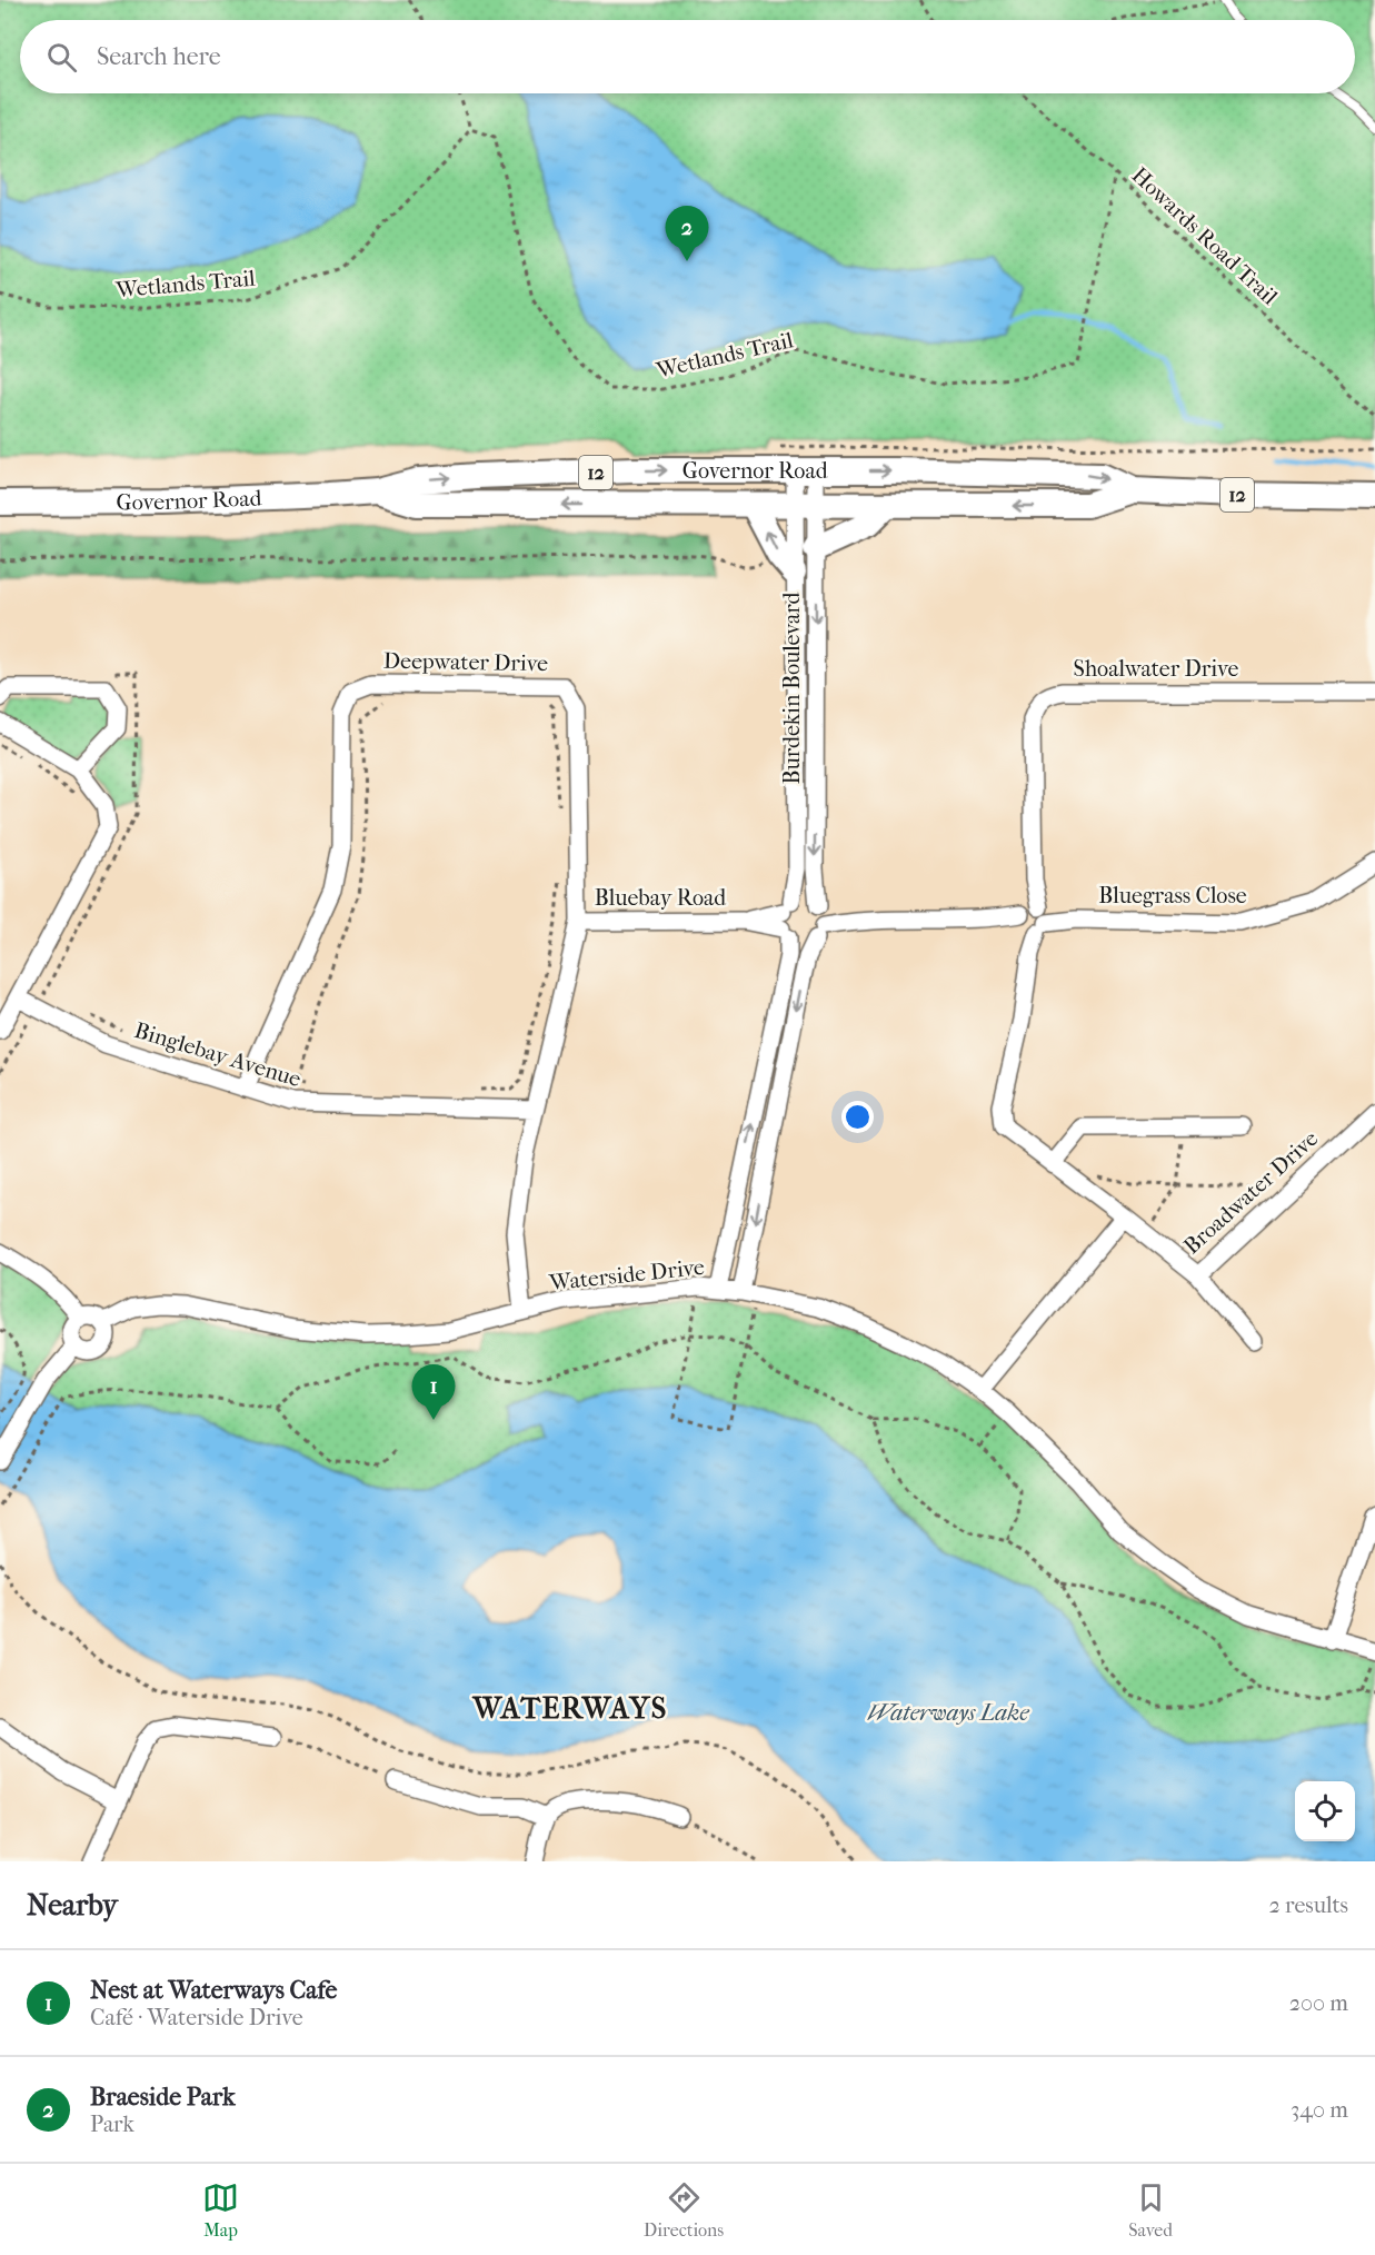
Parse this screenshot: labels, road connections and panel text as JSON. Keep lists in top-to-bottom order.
{
  "streets": {
    "main road": ["Governor Road", "12"],
    "street": [
      "Deepwater Drive",
      "Shoalwater Drive",
      "Burdekin Boulevard",
      "Bluegrass Close",
      "Bluebay Road",
      "Binglebay Avenue",
      "Broadwater Drive",
      "Waterside Drive"
    ],
    "path": ["Howards Road Trail", "Wetlands Trail"]
  },
  "crossings": [
    ["Howards Road Trail", "Wetlands Trail"],
    ["Governor Road", "Burdekin Boulevard"],
    ["Deepwater Drive", "Bluebay Road"],
    ["Deepwater Drive", "Binglebay Avenue"],
    ["Deepwater Drive", "Waterside Drive"],
    ["Shoalwater Drive", "Bluegrass Close"],
    ["Shoalwater Drive", "Broadwater Drive"],
    ["Burdekin Boulevard", "Bluegrass Close"],
    ["Burdekin Boulevard", "Bluebay Road"],
    ["Burdekin Boulevard", "Waterside Drive"],
    ["Bluegrass Close", "Broadwater Drive"]
  ],
  "districts": ["WATERWAYS"],
  "water": ["Waterways Lake"],
  "page": {
    "search": "Search here",
    "pins": ["2", "1"],
    "heading": ["Nearby", "2 results"],
    "list": [
      {
        "mark": "1",
        "name": "Nest at Waterways Cafe",
        "note": "Café · Waterside Drive",
        "value": "200 m"
      },
      {
        "mark": "2",
        "name": "Braeside Park",
        "note": "Park",
        "value": "340 m"
      }
    ],
    "nav": ["Map", "Directions", "Saved"]
  }
}
